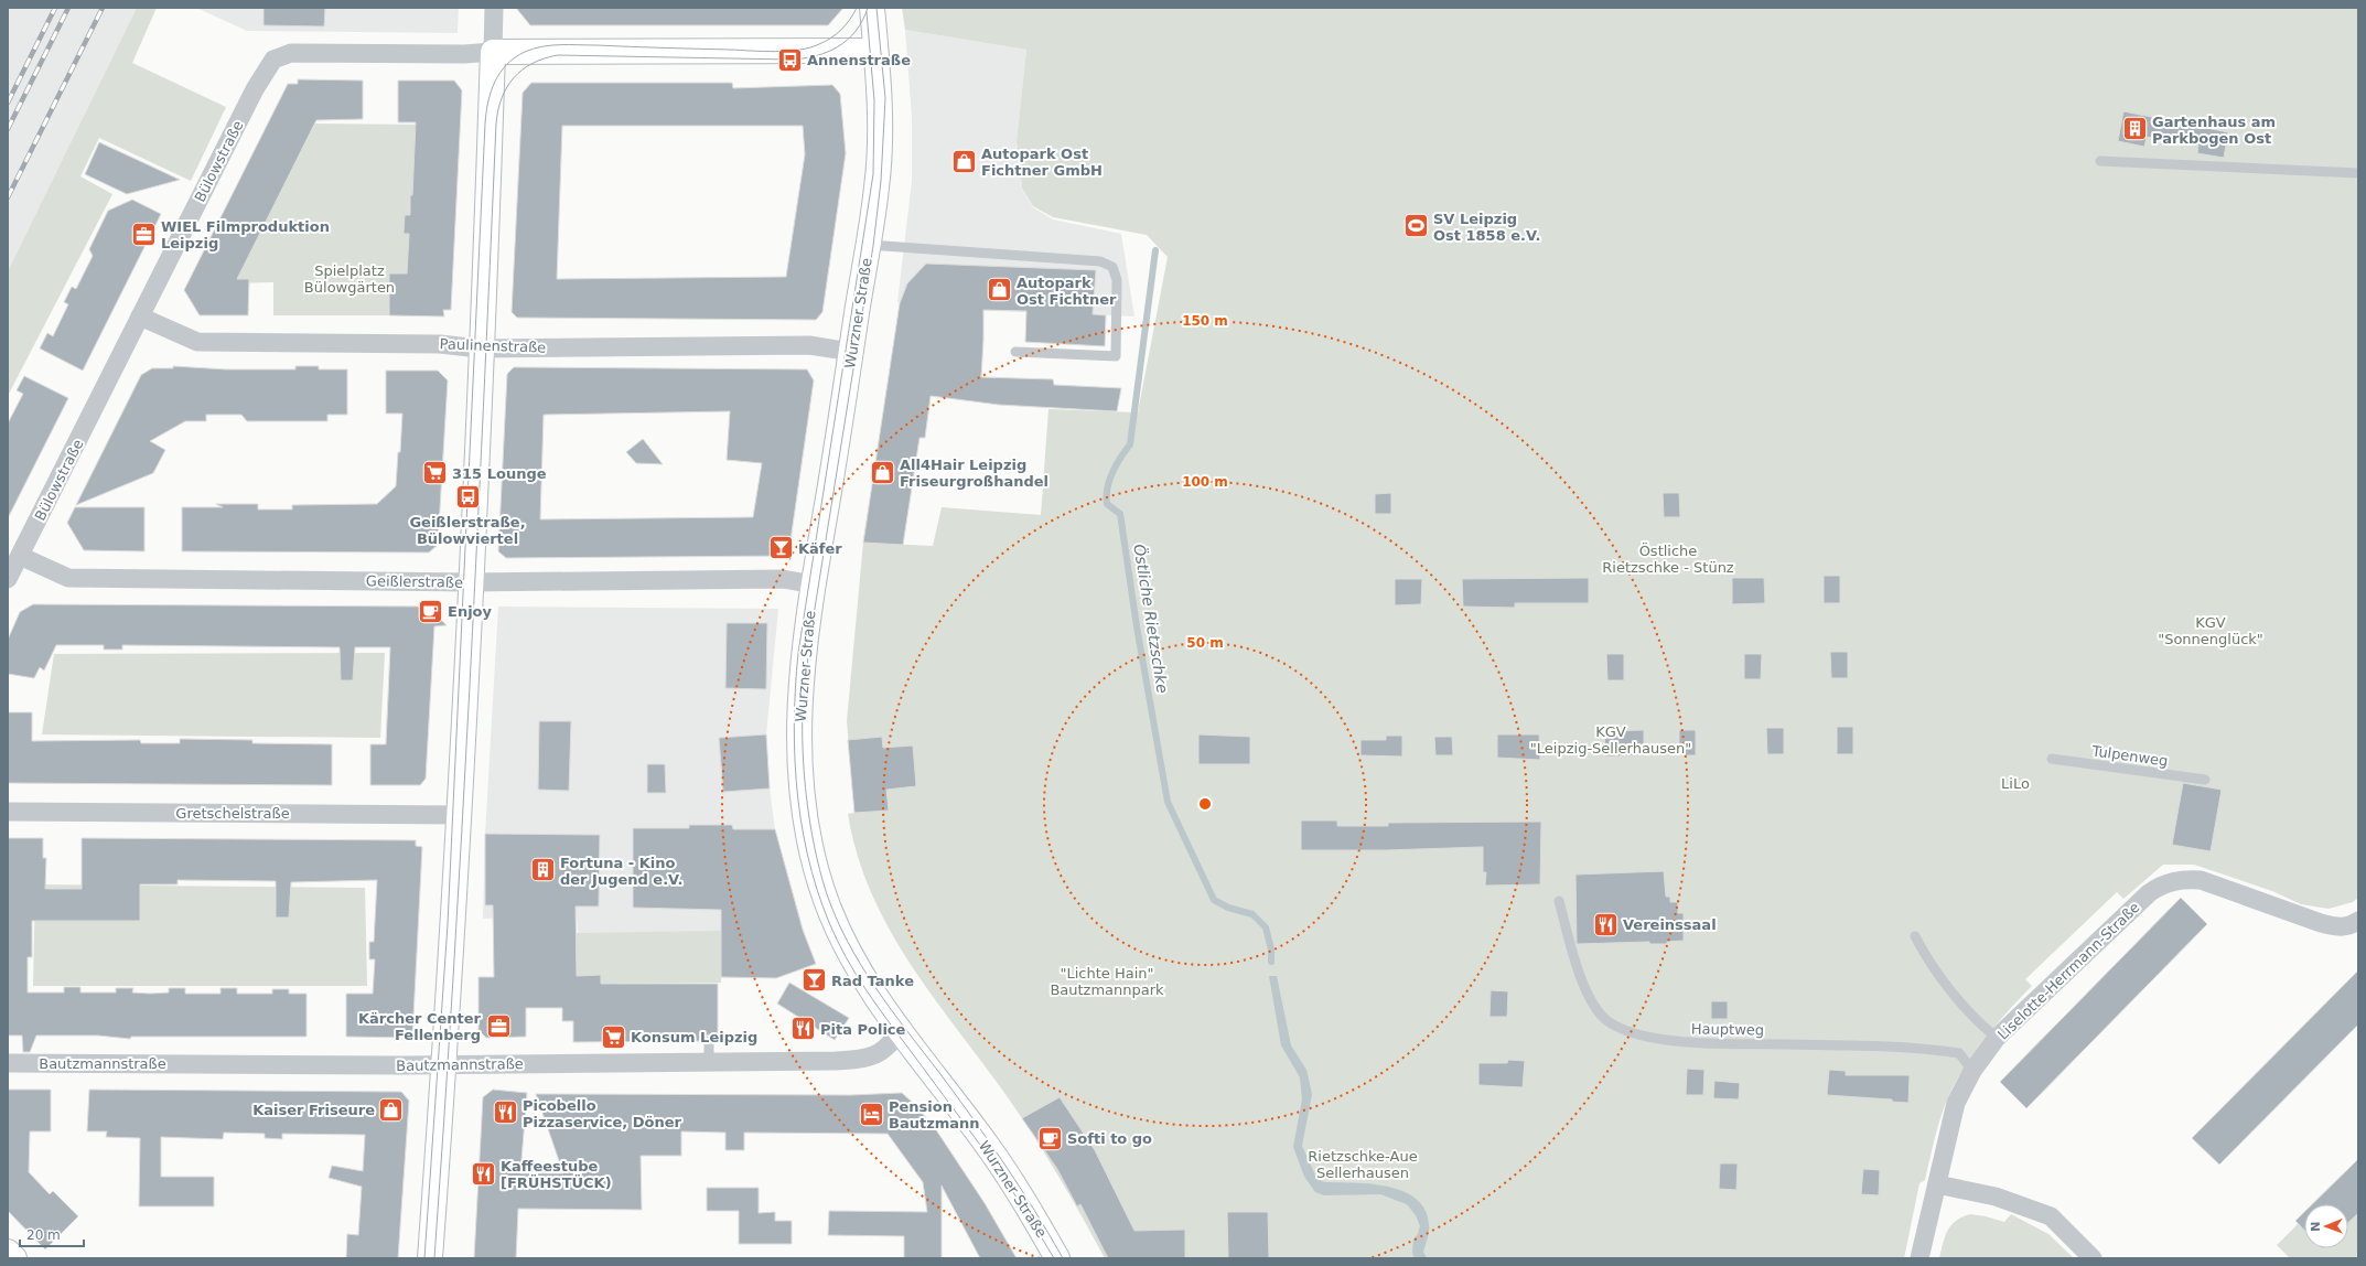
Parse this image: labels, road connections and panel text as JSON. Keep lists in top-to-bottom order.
{
  "streets": {
    "main road": ["Wurzner Straße"],
    "street": [
      "Bülowstraße",
      "Paulinenstraße",
      "Geißlerstraße",
      "Gretschelstraße",
      "Liselotte-Herrmann-Straße",
      "Bautzmannstraße"
    ],
    "lane": ["Tulpenweg", "Hauptweg"]
  },
  "crossings": [
    ["Bülowstraße", "Paulinenstraße"],
    ["Bülowstraße", "Geißlerstraße"],
    ["Wurzner Straße", "Paulinenstraße"],
    ["Wurzner Straße", "Geißlerstraße"],
    ["Wurzner Straße", "Bautzmannstraße"],
    ["Liselotte-Herrmann-Straße", "Hauptweg"]
  ],
  "water": ["Östliche Rietzschke"],
  "parks": [
    "Spielplatz Bülowgärten",
    "Östliche Rietzschke - Stünz",
    "KGV \"Sonnenglück\"",
    "KGV \"Leipzig-Sellerhausen\"",
    "LiLo",
    "\"Lichte Hain\" Bautzmannpark",
    "Rietzschke-Aue Sellerhausen"
  ],
  "places": {
    "bus stop": ["Annenstraße", "Geißlerstraße, Bülowviertel"],
    "building": ["Gartenhaus am Parkbogen Ost", "Fortuna - Kino der Jugend e.V."],
    "shop": [
      "Autopark Ost Fichtner GmbH",
      "Autopark Ost Fichtner",
      "All4Hair Leipzig Friseurgroßhandel",
      "Kaiser Friseure"
    ],
    "sports": ["SV Leipzig Ost 1858 e.V."],
    "office": ["WIEL Filmproduktion Leipzig", "Kärcher Center Fellenberg"],
    "supermarket": ["315 Lounge", "Konsum Leipzig"],
    "bar": ["Käfer", "Rad Tanke"],
    "cafe": ["Enjoy", "Softi to go"],
    "restaurant": [
      "Vereinssaal",
      "Pita Police",
      "Picobello Pizzaservice, Döner",
      "Kaffeestube [FRÜHSTÜCK)"
    ],
    "hotel": ["Pension Bautzmann"]
  },
  "scale_bar": "20 m",
  "north": "left",
  "rings": ["150 m", "100 m", "50 m"]
}
